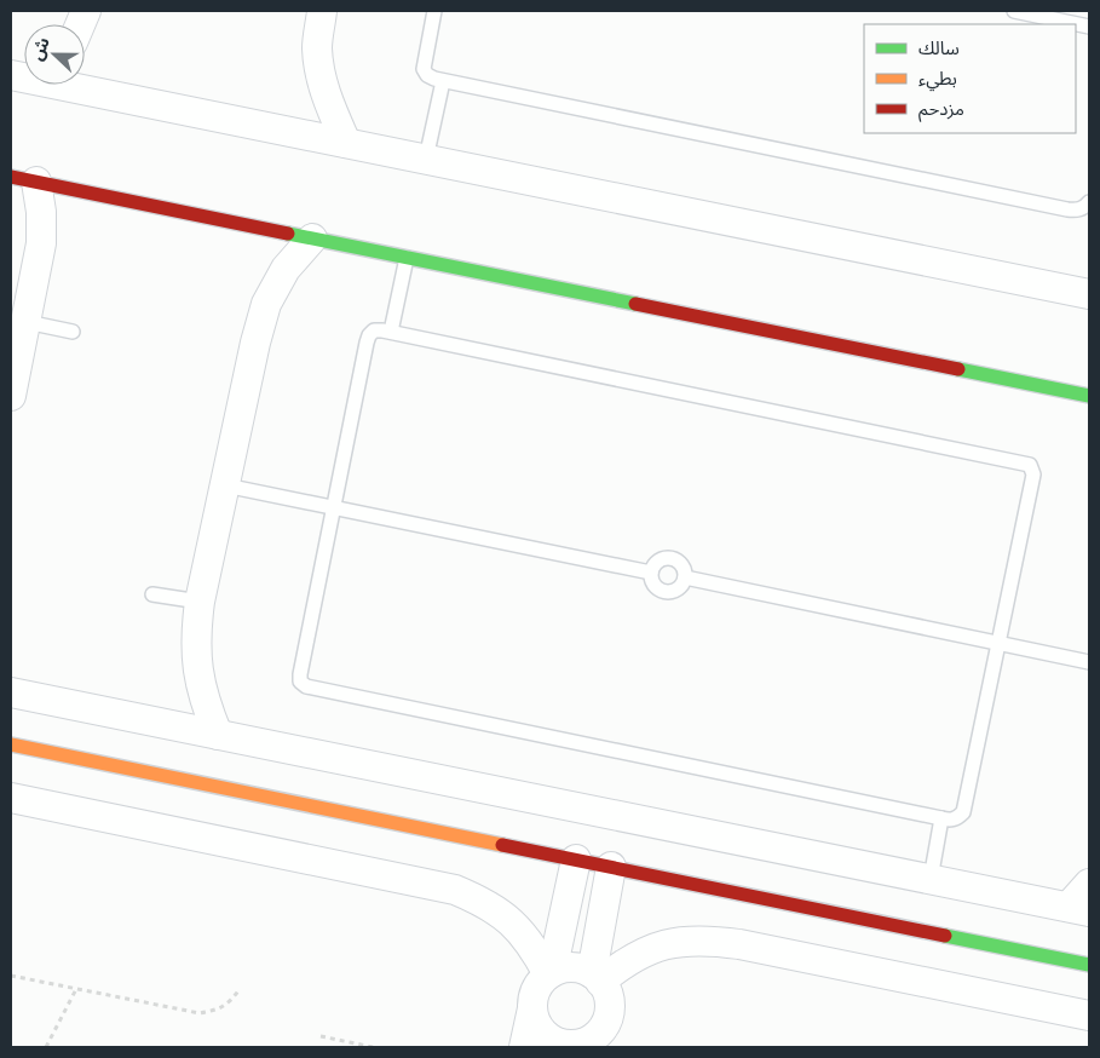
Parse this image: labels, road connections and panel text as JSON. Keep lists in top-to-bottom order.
{
  "legend": ["سالك", "بطيء", "مزدحم"],
  "north": "left"
}
